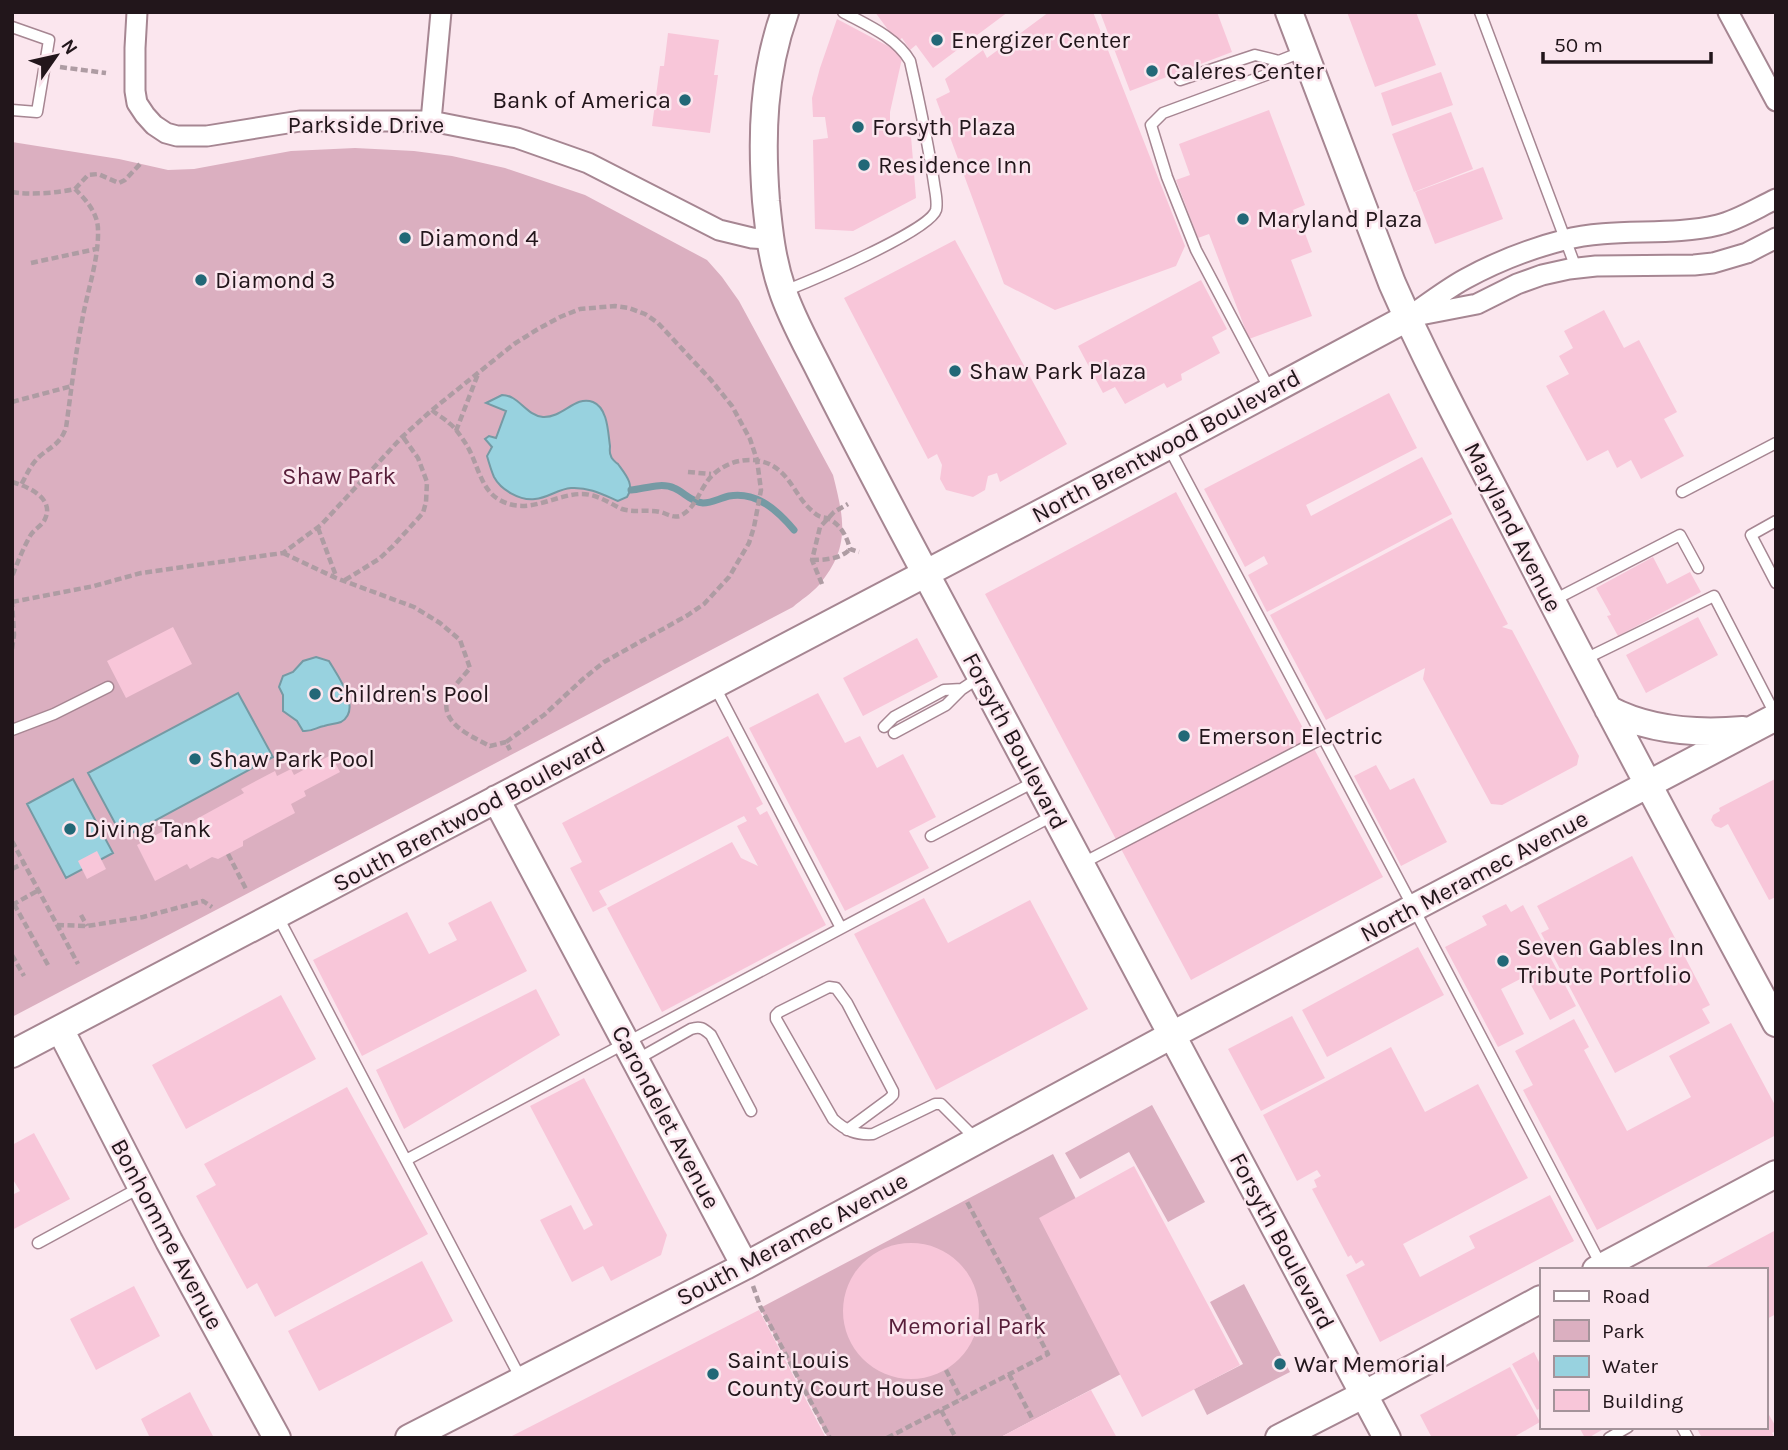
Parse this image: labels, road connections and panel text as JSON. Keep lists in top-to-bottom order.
{
  "streets": {
    "main road": [
      "North Brentwood Boulevard",
      "Maryland Avenue",
      "Forsyth Boulevard",
      "South Brentwood Boulevard",
      "North Meramec Avenue",
      "Carondelet Avenue",
      "Bonhomme Avenue",
      "South Meramec Avenue"
    ],
    "street": ["Parkside Drive"]
  },
  "crossings": [
    ["Parkside Drive", "Forsyth Boulevard"],
    ["North Brentwood Boulevard", "Maryland Avenue"],
    ["North Brentwood Boulevard", "Forsyth Boulevard"],
    ["North Brentwood Boulevard", "South Brentwood Boulevard"],
    ["Maryland Avenue", "North Meramec Avenue"],
    ["Forsyth Boulevard", "South Brentwood Boulevard"],
    ["Forsyth Boulevard", "North Meramec Avenue"],
    ["Forsyth Boulevard", "South Meramec Avenue"],
    ["South Brentwood Boulevard", "Carondelet Avenue"],
    ["South Brentwood Boulevard", "Bonhomme Avenue"],
    ["North Meramec Avenue", "South Meramec Avenue"],
    ["Carondelet Avenue", "South Meramec Avenue"]
  ],
  "parks": ["Shaw Park", "Memorial Park"],
  "places": [
    "Energizer Center",
    "Caleres Center",
    "Bank of America",
    "Forsyth Plaza",
    "Residence Inn",
    "Maryland Plaza",
    "Diamond 4",
    "Diamond 3",
    "Shaw Park Plaza",
    "Children's Pool",
    "Emerson Electric",
    "Shaw Park Pool",
    "Diving Tank",
    "Seven Gables Inn Tribute Portfolio",
    "War Memorial",
    "Saint Louis County Court House"
  ],
  "legend": [
    "Road",
    "Park",
    "Water",
    "Building"
  ],
  "scale_bar": "50 m",
  "north": "top right"
}
